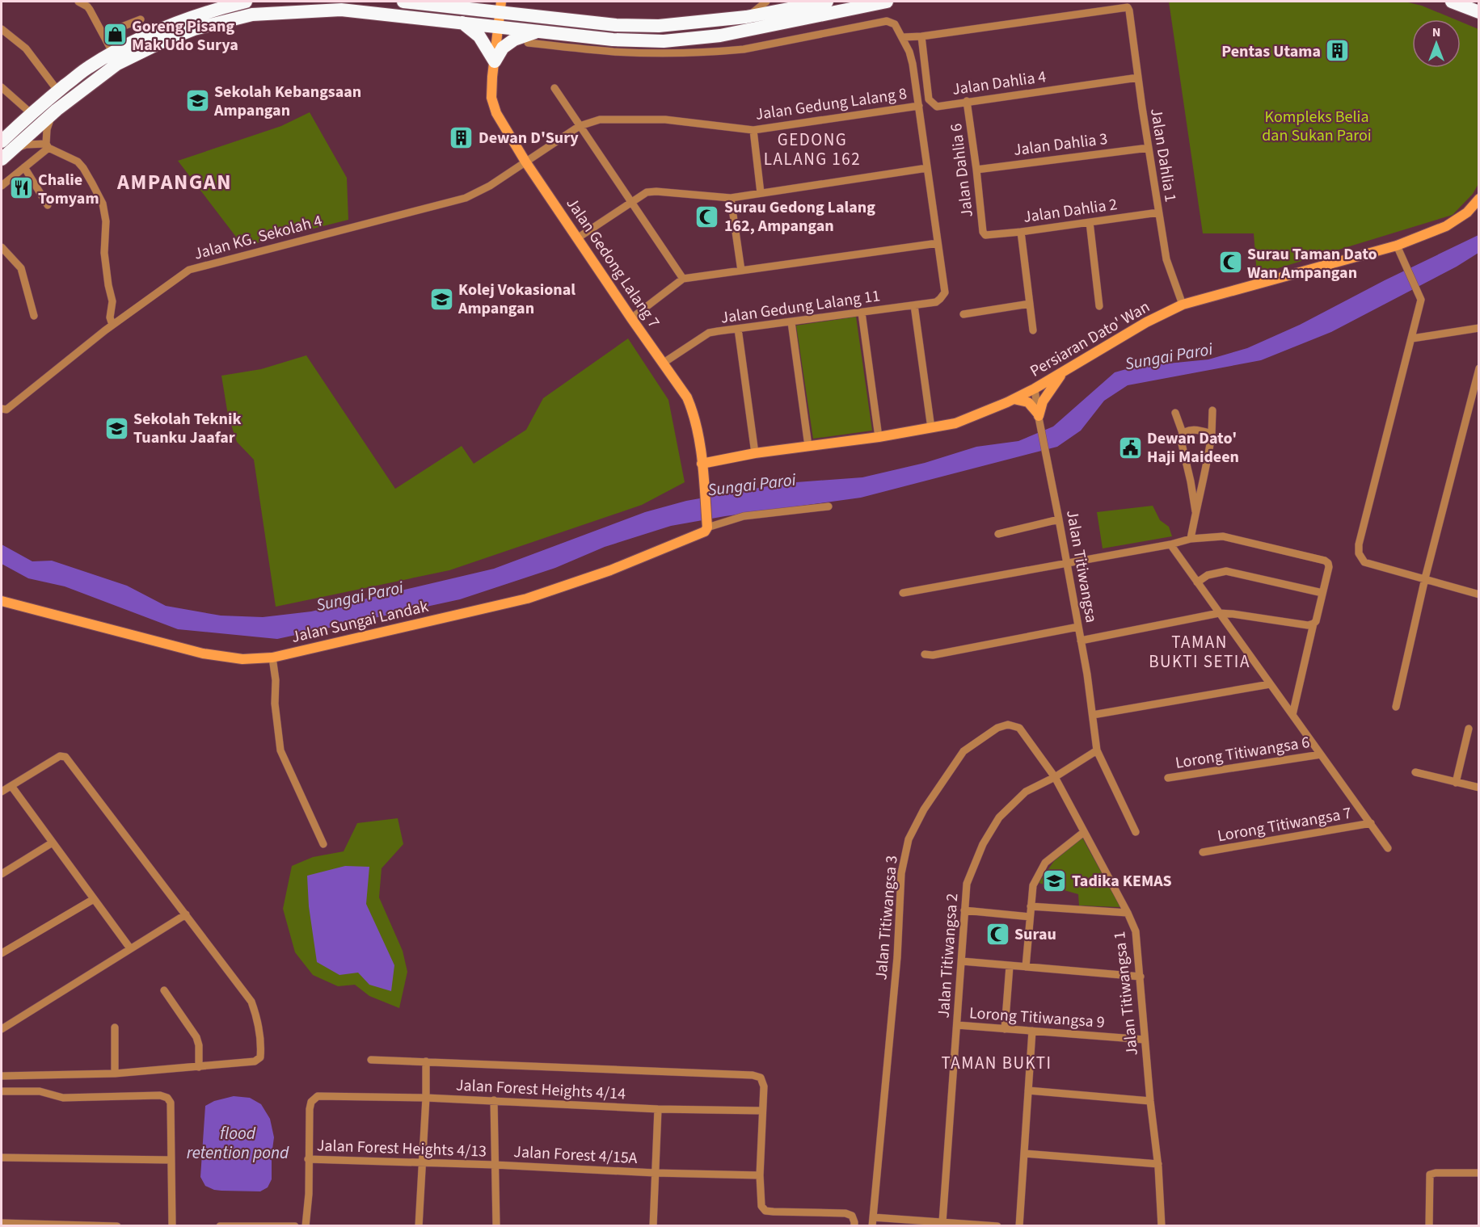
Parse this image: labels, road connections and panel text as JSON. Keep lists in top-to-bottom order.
{
  "streets": {
    "street": [
      "Jalan Dahlia 4",
      "Jalan Gedung Lalang 8",
      "Jalan Dahlia 3",
      "Jalan Dahlia 1",
      "Jalan Dahlia 6",
      "Jalan Dahlia 2",
      "Jalan KG. Sekolah 4",
      "Jalan Gedong Lalang 7",
      "Jalan Gedung Lalang 11",
      "Persiaran Dato' Wan",
      "Jalan Titiwangsa",
      "Jalan Sungai Landak",
      "Lorong Titiwangsa 6",
      "Lorong Titiwangsa 7",
      "Jalan Titiwangsa 3",
      "Jalan Titiwangsa 2",
      "Jalan Titiwangsa 1",
      "Lorong Titiwangsa 9",
      "Jalan Forest Heights 4/14",
      "Jalan Forest Heights 4/13",
      "Jalan Forest 4/15A"
    ]
  },
  "crossings": [
    ["Jalan Dahlia 4", "Jalan Dahlia 1"],
    ["Jalan Dahlia 4", "Jalan Dahlia 6"],
    ["Jalan Gedung Lalang 8", "Jalan KG. Sekolah 4"],
    ["Jalan Gedung Lalang 8", "Jalan Gedong Lalang 7"],
    ["Jalan Dahlia 3", "Jalan Dahlia 1"],
    ["Jalan Dahlia 3", "Jalan Dahlia 6"],
    ["Jalan Dahlia 1", "Jalan Dahlia 2"],
    ["Jalan Dahlia 1", "Persiaran Dato' Wan"],
    ["Jalan Dahlia 6", "Jalan Dahlia 2"],
    ["Jalan KG. Sekolah 4", "Jalan Gedong Lalang 7"],
    ["Jalan Gedong Lalang 7", "Jalan Gedung Lalang 11"],
    ["Jalan Gedong Lalang 7", "Persiaran Dato' Wan"],
    ["Jalan Gedong Lalang 7", "Jalan Sungai Landak"],
    ["Persiaran Dato' Wan", "Jalan Titiwangsa"],
    ["Jalan Titiwangsa", "Jalan Titiwangsa 2"],
    ["Jalan Titiwangsa 3", "Jalan Titiwangsa 2"],
    ["Jalan Titiwangsa 3", "Jalan Titiwangsa 1"],
    ["Jalan Titiwangsa 2", "Jalan Titiwangsa 1"],
    ["Jalan Titiwangsa 2", "Lorong Titiwangsa 9"],
    ["Jalan Titiwangsa 1", "Lorong Titiwangsa 9"],
    ["Jalan Forest Heights 4/14", "Jalan Forest Heights 4/13"],
    ["Jalan Forest Heights 4/13", "Jalan Forest 4/15A"]
  ],
  "districts": [
    "GEDONG LALANG 162",
    "AMPANGAN",
    "TAMAN BUKTI SETIA",
    "TAMAN BUKTI"
  ],
  "water": ["Sungai Paroi", "flood retention pond"],
  "parks": ["Kompleks Belia dan Sukan Paroi"],
  "places": {
    "shop": ["Goreng Pisang Mak Udo Surya"],
    "building": ["Pentas Utama", "Dewan D'Sury"],
    "school or university": [
      "Sekolah Kebangsaan Ampangan",
      "Kolej Vokasional Ampangan",
      "Sekolah Teknik Tuanku Jaafar",
      "Tadika KEMAS"
    ],
    "restaurant": ["Chalie Tomyam"],
    "mosque": ["Surau Gedong Lalang 162, Ampangan", "Surau Taman Dato Wan Ampangan", "Surau"],
    "public building": ["Dewan Dato' Haji Maideen"]
  },
  "north": "top"
}
